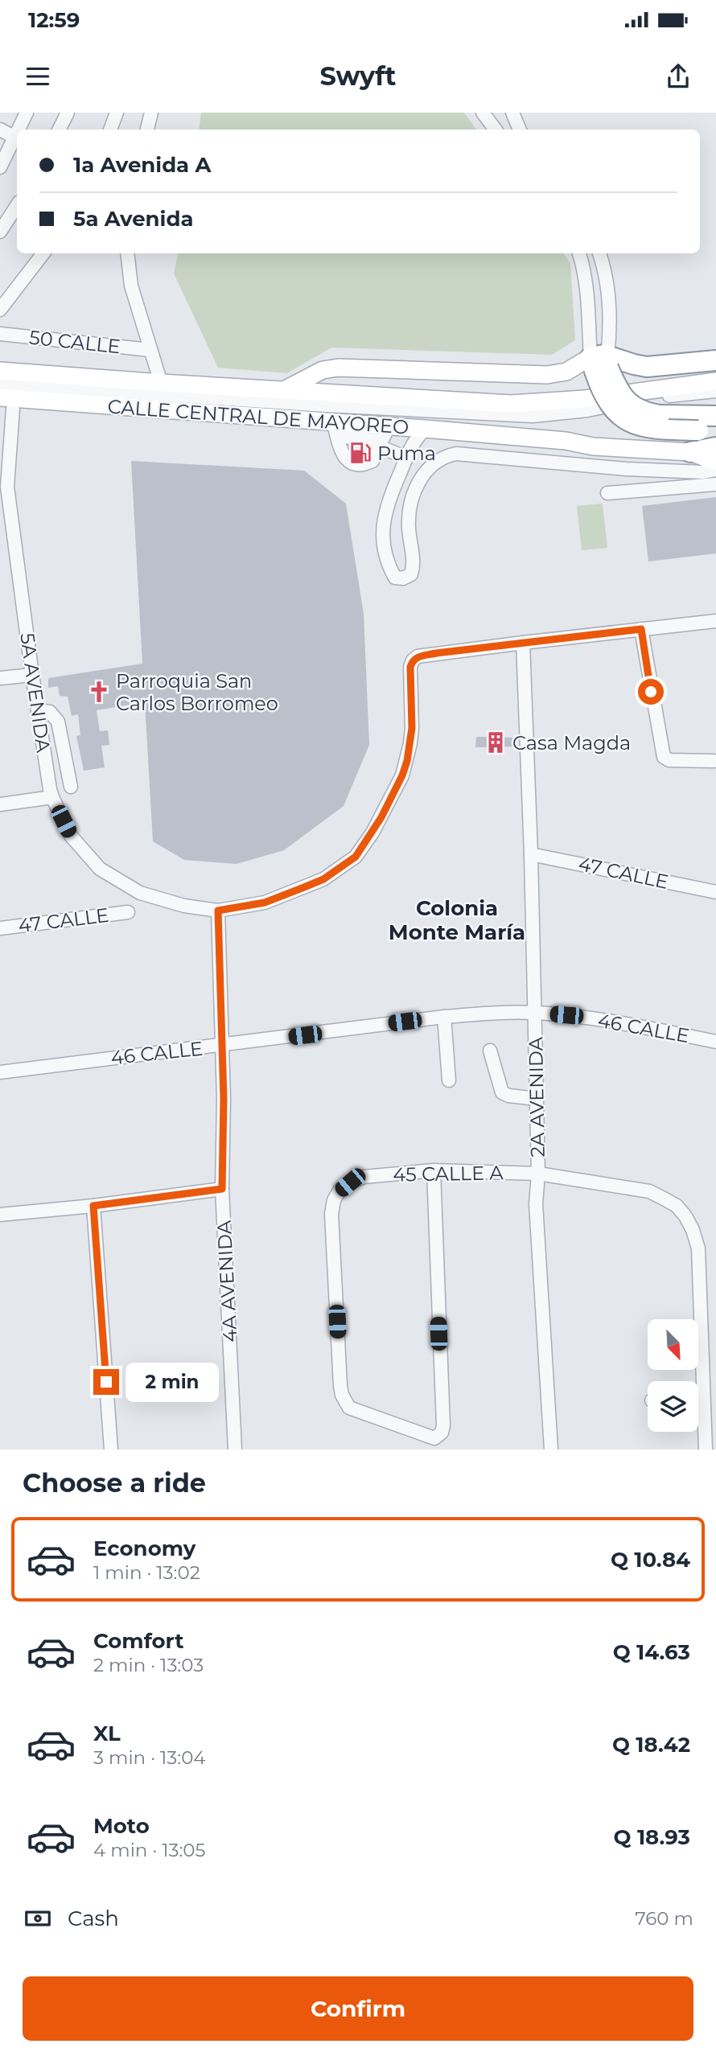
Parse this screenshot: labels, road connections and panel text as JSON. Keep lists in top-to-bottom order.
{
  "streets": {
    "main road": ["CALLE CENTRAL DE MAYOREO"],
    "street": [
      "50 CALLE",
      "5A AVENIDA",
      "47 CALLE",
      "46 CALLE",
      "2A AVENIDA",
      "45 CALLE A",
      "4A AVENIDA"
    ]
  },
  "crossings": [
    ["5A AVENIDA", "4A AVENIDA"],
    ["47 CALLE", "2A AVENIDA"],
    ["46 CALLE", "2A AVENIDA"],
    ["46 CALLE", "4A AVENIDA"],
    ["2A AVENIDA", "45 CALLE A"]
  ],
  "districts": ["Colonia Monte María"],
  "places": {
    "fuel station": ["Puma"],
    "church": ["Parroquia San Carlos Borromeo"],
    "building": ["Casa Magda"]
  },
  "north": "bottom right",
  "page": {
    "status": "12:59",
    "header": "Swyft",
    "banner": ["1a Avenida A", "5a Avenida"],
    "bubble": "2 min",
    "heading": "Choose a ride",
    "list": [
      {
        "name": "Economy",
        "note": "1 min · 13:02",
        "value": "Q 10.84"
      },
      {
        "name": "Comfort",
        "note": "2 min · 13:03",
        "value": "Q 14.63"
      },
      {
        "name": "XL",
        "note": "3 min · 13:04",
        "value": "Q 18.42"
      },
      {
        "name": "Moto",
        "note": "4 min · 13:05",
        "value": "Q 18.93"
      }
    ],
    "pay": ["Cash", "760 m"],
    "buttons": "Confirm"
  }
}
